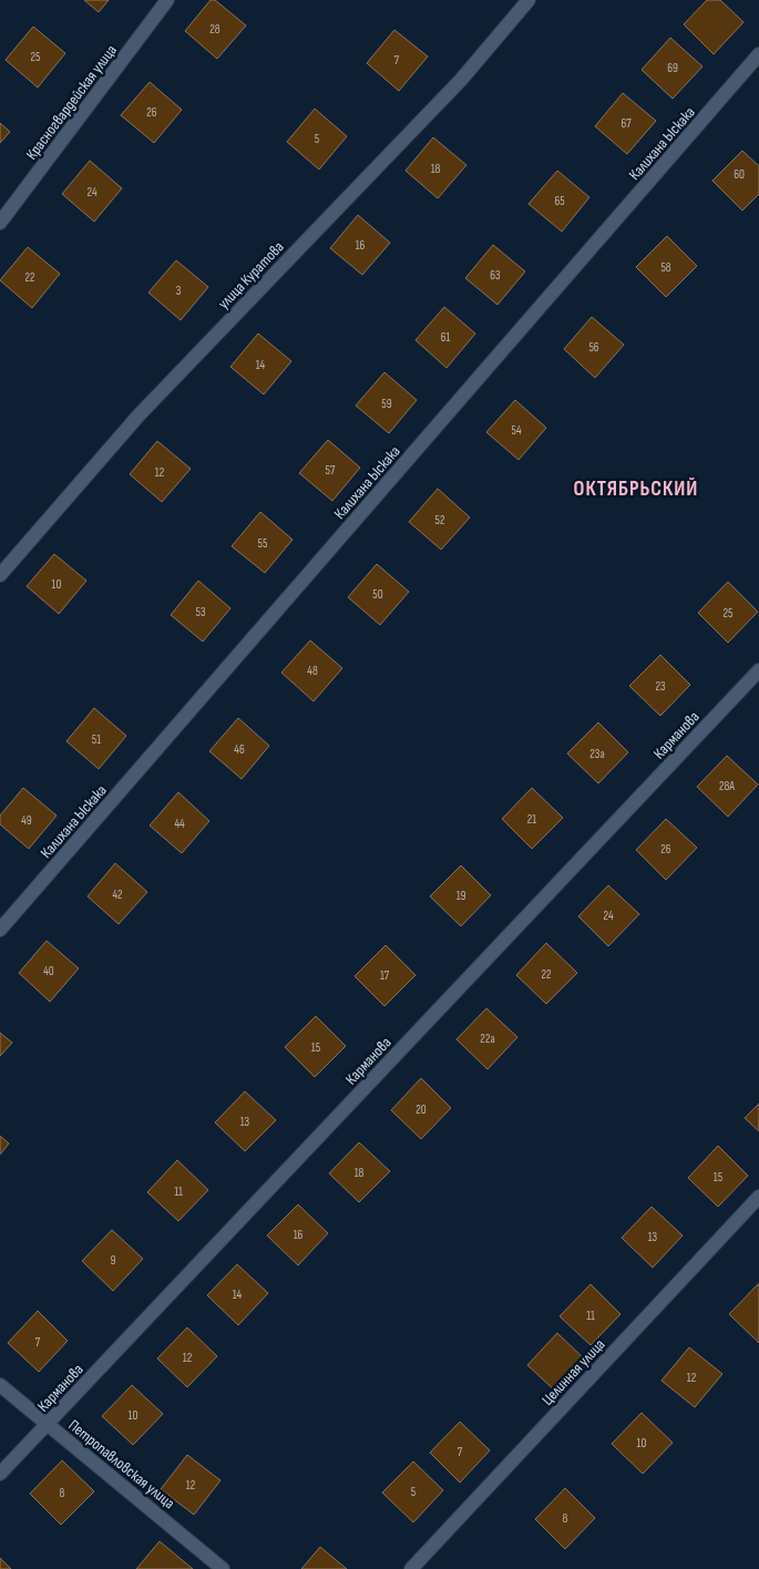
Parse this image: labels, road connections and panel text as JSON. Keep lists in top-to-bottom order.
{
  "streets": {
    "street": [
      "Красногвардейская улица",
      "Калихана Ыскака",
      "улица Куратова",
      "Карманова",
      "Целинная улица",
      "Петропавловская улица"
    ]
  },
  "crossings": [
    ["Карманова", "Петропавловская улица"]
  ],
  "districts": ["ОКТЯБРЬСКИЙ"],
  "house_numbers": [
    "28",
    "25",
    "7",
    "69",
    "26",
    "67",
    "5",
    "18",
    "60",
    "24",
    "65",
    "16",
    "58",
    "63",
    "22",
    "3",
    "61",
    "56",
    "14",
    "59",
    "54",
    "57",
    "12",
    "52",
    "55",
    "10",
    "50",
    "53",
    "25",
    "48",
    "23",
    "51",
    "46",
    "23а",
    "28А",
    "21",
    "49",
    "44",
    "26",
    "42",
    "19",
    "24",
    "40",
    "22",
    "17",
    "22а",
    "15",
    "20",
    "13",
    "18",
    "15",
    "11",
    "16",
    "13",
    "9",
    "14",
    "11",
    "7",
    "12",
    "12",
    "10",
    "10",
    "7",
    "12",
    "5",
    "8",
    "8"
  ]
}
